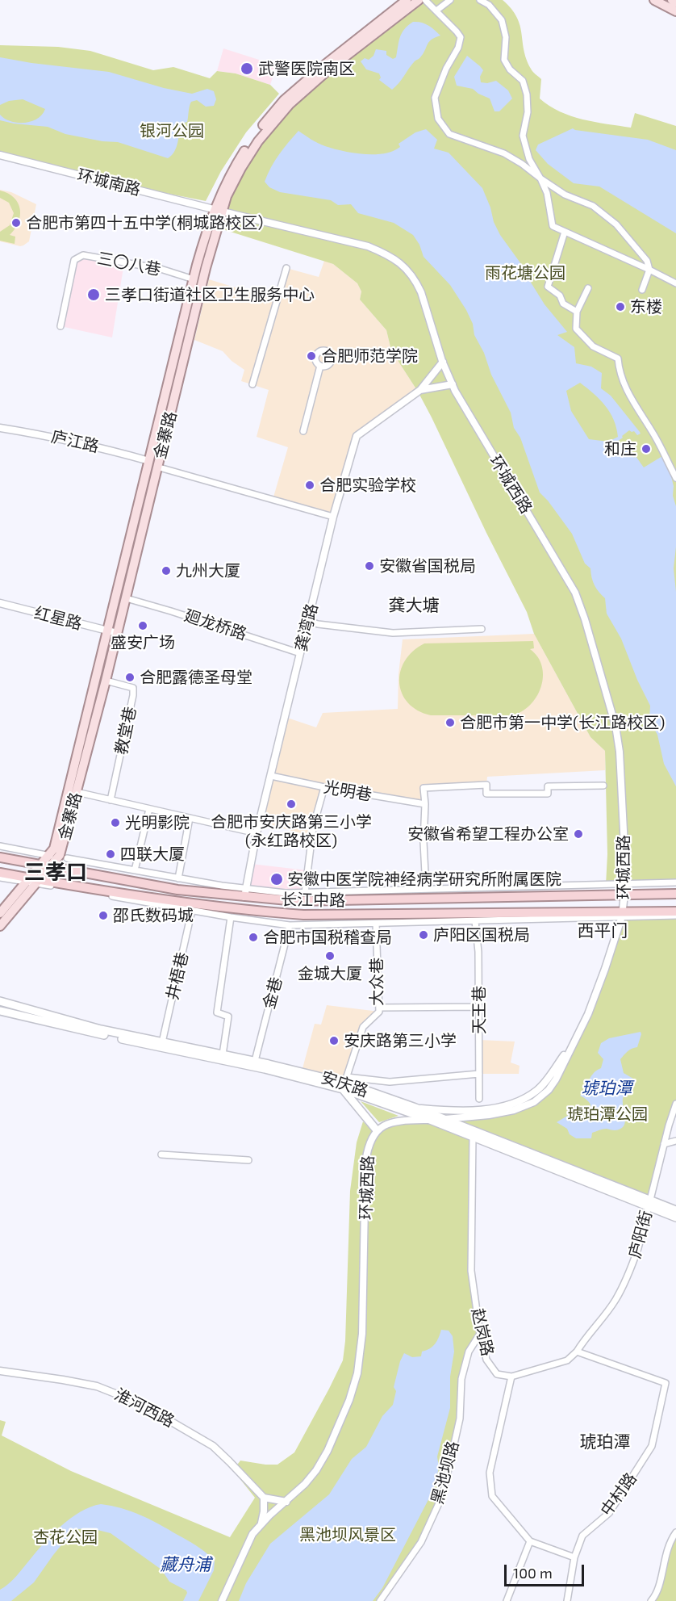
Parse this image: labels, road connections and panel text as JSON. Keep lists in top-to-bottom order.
{
  "streets": {
    "highway": ["长江中路"],
    "main road": ["金寨路", "安庆路"],
    "street": [
      "环城南路",
      "三〇八巷",
      "庐江路",
      "环城西路",
      "红星路",
      "廻龙桥路",
      "龚湾路",
      "教堂巷",
      "光明巷",
      "井梧巷",
      "大众巷",
      "金巷",
      "天王巷",
      "庐阳街",
      "赵岗路",
      "淮河西路",
      "黑池坝路",
      "中村路"
    ]
  },
  "crossings": [
    ["环城南路", "金寨路"],
    ["环城南路", "环城西路"],
    ["三〇八巷", "金寨路"],
    ["金寨路", "庐江路"],
    ["金寨路", "环城西路"],
    ["金寨路", "红星路"],
    ["金寨路", "教堂巷"],
    ["金寨路", "长江中路"],
    ["环城西路", "长江中路"],
    ["环城西路", "安庆路"],
    ["廻龙桥路", "龚湾路"],
    ["龚湾路", "光明巷"],
    ["龚湾路", "长江中路"],
    ["井梧巷", "安庆路"],
    ["大众巷", "安庆路"],
    ["金巷", "安庆路"],
    ["安庆路", "庐阳街"],
    ["安庆路", "赵岗路"],
    ["庐阳街", "中村路"],
    ["赵岗路", "黑池坝路"]
  ],
  "districts": [
    "龚大塘",
    "三孝口",
    "西平门",
    "琥珀潭"
  ],
  "water": ["琥珀潭", "藏舟浦"],
  "parks": [
    "银河公园",
    "雨花塘公园",
    "琥珀潭公园",
    "黑池坝风景区",
    "杏花公园"
  ],
  "places": [
    "武警医院南区",
    "合肥市第四十五中学(桐城路校区）",
    "三孝口街道社区卫生服务中心",
    "东楼",
    "合肥师范学院",
    "和庄",
    "合肥实验学校",
    "安徽省国税局",
    "九州大厦",
    "盛安广场",
    "合肥露德圣母堂",
    "合肥市第一中学(长江路校区)",
    "合肥市安庆路第三小学 (永红路校区)",
    "光明影院",
    "安徽省希望工程办公室",
    "四联大厦",
    "安徽中医学院神经病学研究所附属医院",
    "邵氏数码城",
    "庐阳区国税局",
    "合肥市国税稽查局",
    "金城大厦",
    "安庆路第三小学"
  ],
  "scale_bar": "100 m"
}
